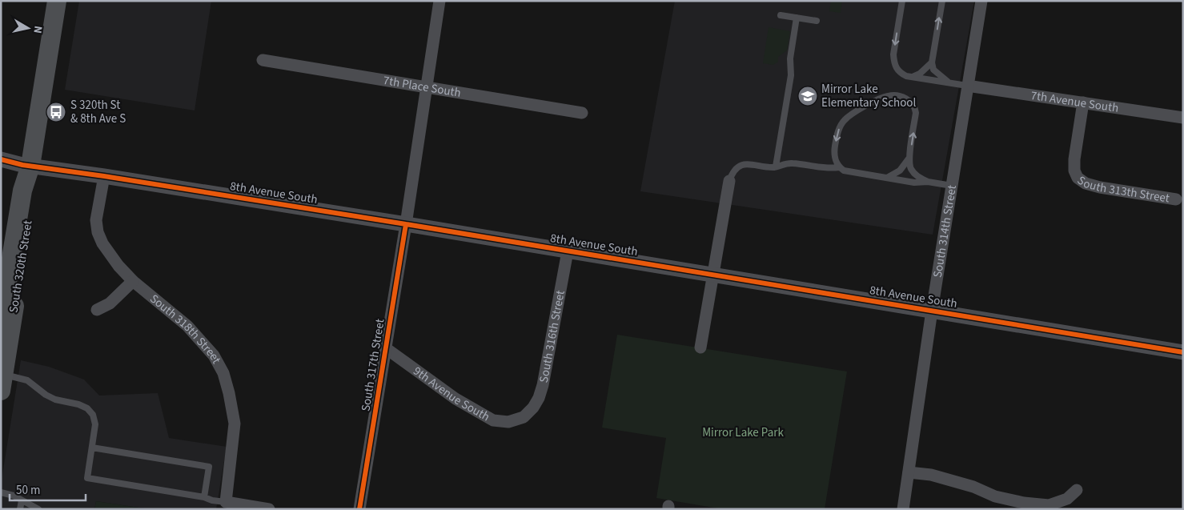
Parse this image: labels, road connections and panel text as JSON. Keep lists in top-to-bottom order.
{
  "streets": {
    "main road": ["South 320th Street"],
    "street": [
      "7th Place South",
      "7th Avenue South",
      "South 313th Street",
      "8th Avenue South",
      "South 314th Street",
      "South 318th Street",
      "South 316th Street",
      "South 317th Street",
      "9th Avenue South"
    ]
  },
  "crossings": [
    ["7th Place South", "South 317th Street"],
    ["7th Avenue South", "South 313th Street"],
    ["7th Avenue South", "South 314th Street"],
    ["8th Avenue South", "South 314th Street"],
    ["8th Avenue South", "South 320th Street"],
    ["8th Avenue South", "South 318th Street"],
    ["8th Avenue South", "South 316th Street"],
    ["8th Avenue South", "South 317th Street"],
    ["South 316th Street", "9th Avenue South"],
    ["South 317th Street", "9th Avenue South"]
  ],
  "parks": ["Mirror Lake Park"],
  "places": {
    "school or university": ["Mirror Lake Elementary School"],
    "bus stop": ["S 320th St & 8th Ave S"]
  },
  "scale_bar": "50 m",
  "north": "right"
}
